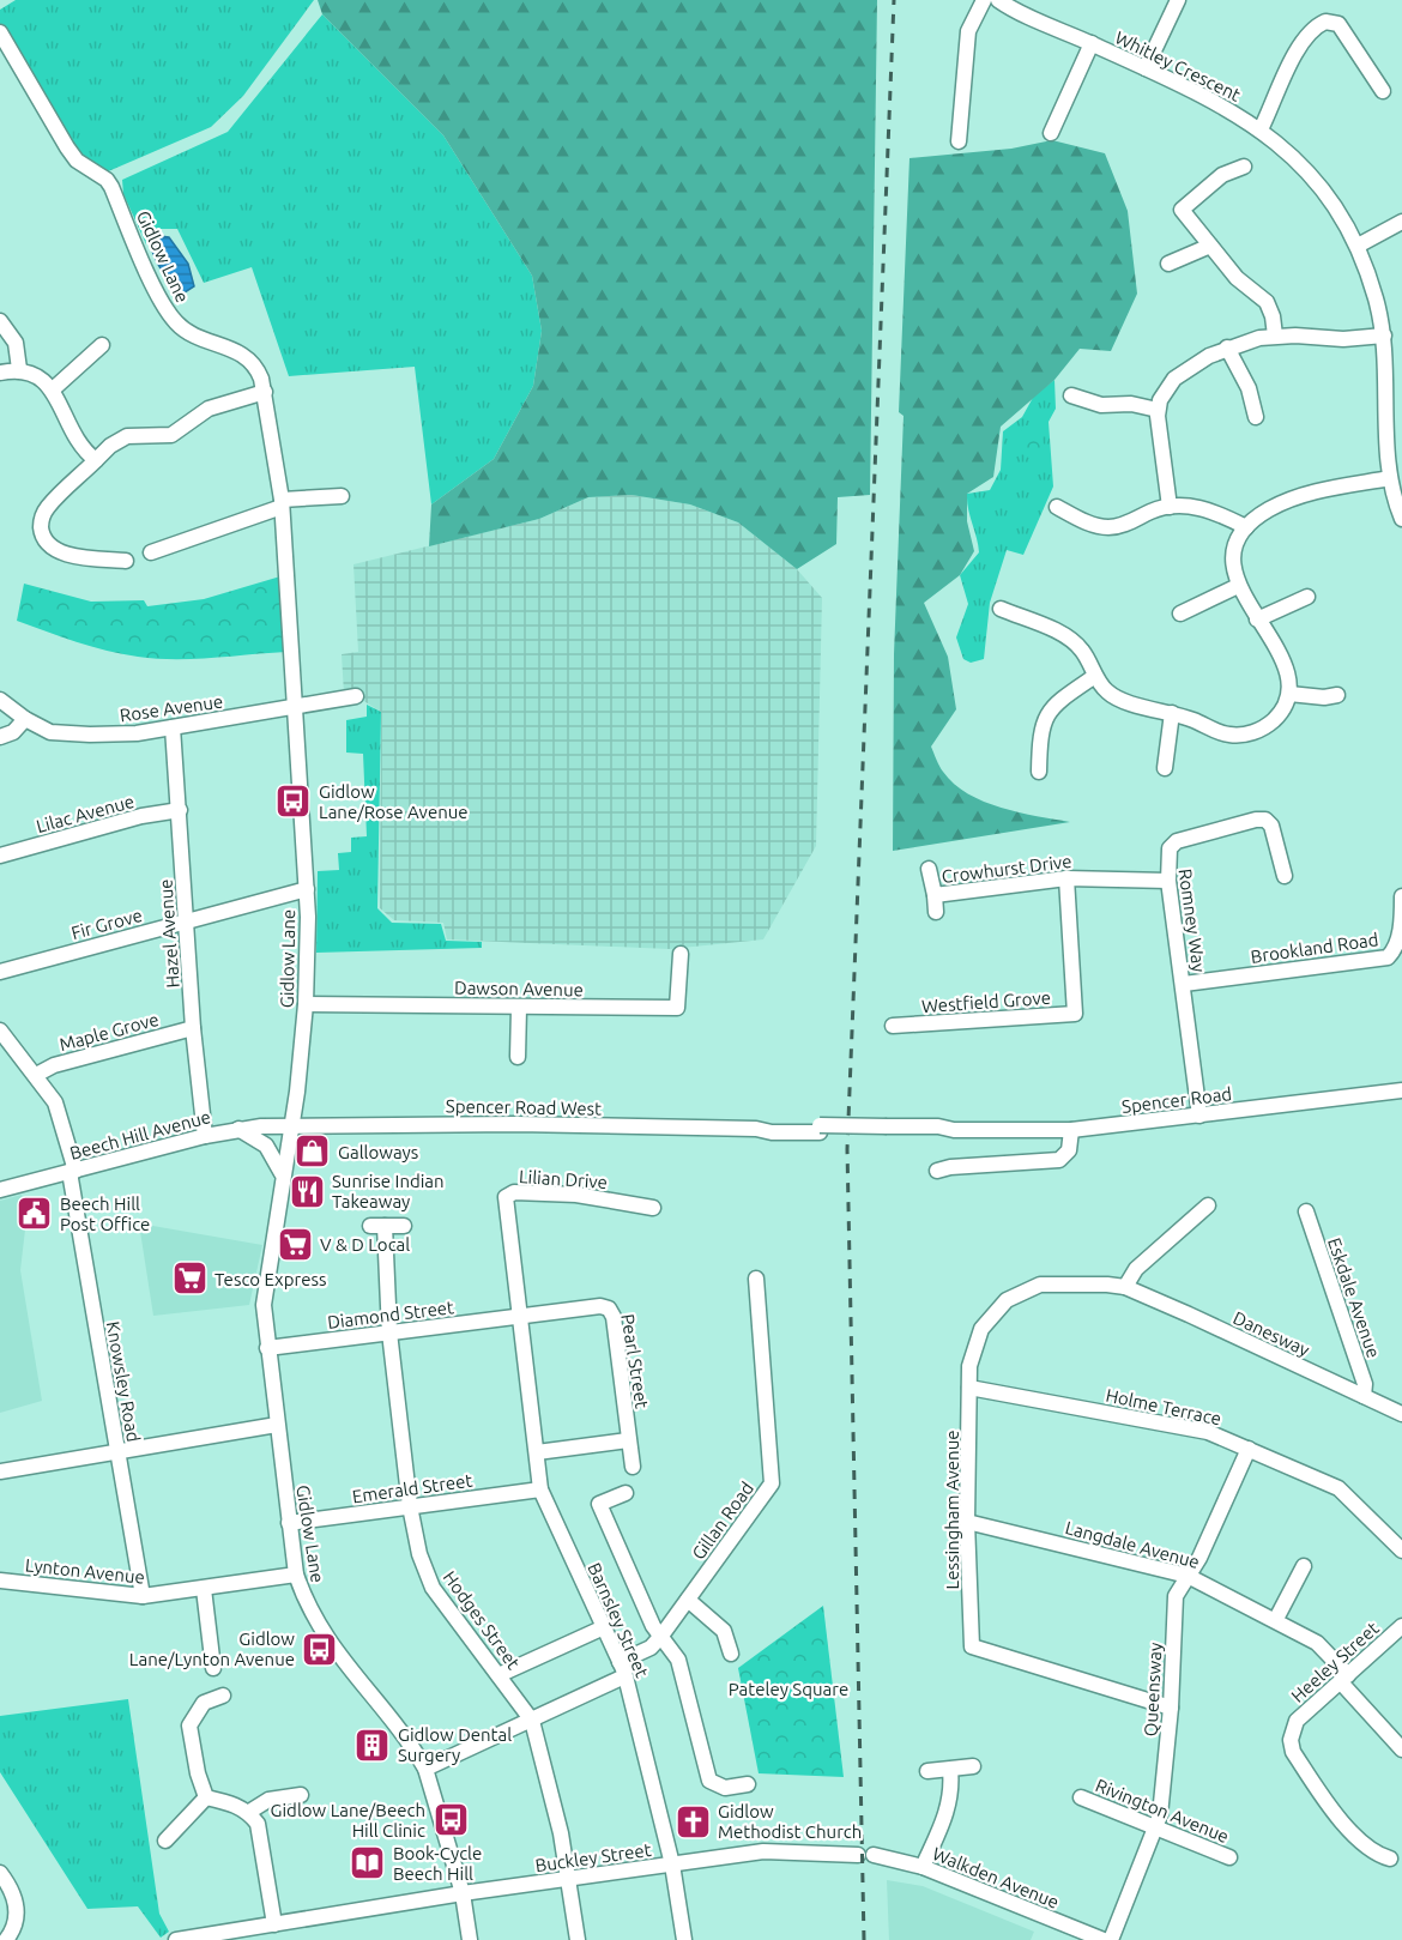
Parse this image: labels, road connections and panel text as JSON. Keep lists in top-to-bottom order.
{
  "streets": {
    "street": [
      "Whitley Crescent",
      "Gidlow Lane",
      "Rose Avenue",
      "Lilac Avenue",
      "Crowhurst Drive",
      "Romney Way",
      "Fir Grove",
      "Hazel Avenue",
      "Brookland Road",
      "Dawson Avenue",
      "Westfield Grove",
      "Maple Grove",
      "Spencer Road",
      "Spencer Road West",
      "Beech Hill Avenue",
      "Lilian Drive",
      "Eskdale Avenue",
      "Diamond Street",
      "Danesway",
      "Pearl Street",
      "Knowsley Road",
      "Holme Terrace",
      "Emerald Street",
      "Lessingham Avenue",
      "Gillan Road",
      "Langdale Avenue",
      "Lynton Avenue",
      "Hodges Street",
      "Barnsley Street",
      "Heeley Street",
      "Queensway",
      "Rivington Avenue",
      "Buckley Street",
      "Walkden Avenue"
    ]
  },
  "crossings": [
    ["Gidlow Lane", "Rose Avenue"],
    ["Gidlow Lane", "Fir Grove"],
    ["Gidlow Lane", "Dawson Avenue"],
    ["Gidlow Lane", "Spencer Road West"],
    ["Gidlow Lane", "Beech Hill Avenue"],
    ["Gidlow Lane", "Diamond Street"],
    ["Gidlow Lane", "Emerald Street"],
    ["Gidlow Lane", "Gillan Road"],
    ["Gidlow Lane", "Lynton Avenue"],
    ["Gidlow Lane", "Buckley Street"],
    ["Rose Avenue", "Hazel Avenue"],
    ["Lilac Avenue", "Hazel Avenue"],
    ["Crowhurst Drive", "Romney Way"],
    ["Crowhurst Drive", "Westfield Grove"],
    ["Romney Way", "Brookland Road"],
    ["Romney Way", "Spencer Road"],
    ["Fir Grove", "Hazel Avenue"],
    ["Hazel Avenue", "Maple Grove"],
    ["Hazel Avenue", "Beech Hill Avenue"],
    ["Maple Grove", "Knowsley Road"],
    ["Spencer Road", "Spencer Road West"],
    ["Spencer Road West", "Beech Hill Avenue"],
    ["Beech Hill Avenue", "Knowsley Road"],
    ["Lilian Drive", "Diamond Street"],
    ["Lilian Drive", "Pearl Street"],
    ["Lilian Drive", "Barnsley Street"],
    ["Eskdale Avenue", "Danesway"],
    ["Diamond Street", "Pearl Street"],
    ["Diamond Street", "Hodges Street"],
    ["Diamond Street", "Barnsley Street"],
    ["Danesway", "Lessingham Avenue"],
    ["Pearl Street", "Barnsley Street"],
    ["Knowsley Road", "Lynton Avenue"],
    ["Holme Terrace", "Lessingham Avenue"],
    ["Holme Terrace", "Queensway"],
    ["Emerald Street", "Hodges Street"],
    ["Emerald Street", "Barnsley Street"],
    ["Lessingham Avenue", "Langdale Avenue"],
    ["Lessingham Avenue", "Queensway"],
    ["Gillan Road", "Hodges Street"],
    ["Gillan Road", "Barnsley Street"],
    ["Langdale Avenue", "Heeley Street"],
    ["Langdale Avenue", "Queensway"],
    ["Hodges Street", "Buckley Street"],
    ["Barnsley Street", "Buckley Street"],
    ["Queensway", "Rivington Avenue"]
  ],
  "parks": ["Pateley Square"],
  "places": {
    "bus stop": ["Gidlow Lane/Rose Avenue", "Gidlow Lane/Lynton Avenue", "Gidlow Lane/Beech Hill Clinic"],
    "shop": ["Galloways"],
    "restaurant": ["Sunrise Indian Takeaway"],
    "public building": ["Beech Hill Post Office"],
    "supermarket": ["V & D Local", "Tesco Express"],
    "building": ["Gidlow Dental Surgery"],
    "church": ["Gidlow Methodist Church"],
    "library": ["Book-Cycle Beech Hill"]
  }
}
